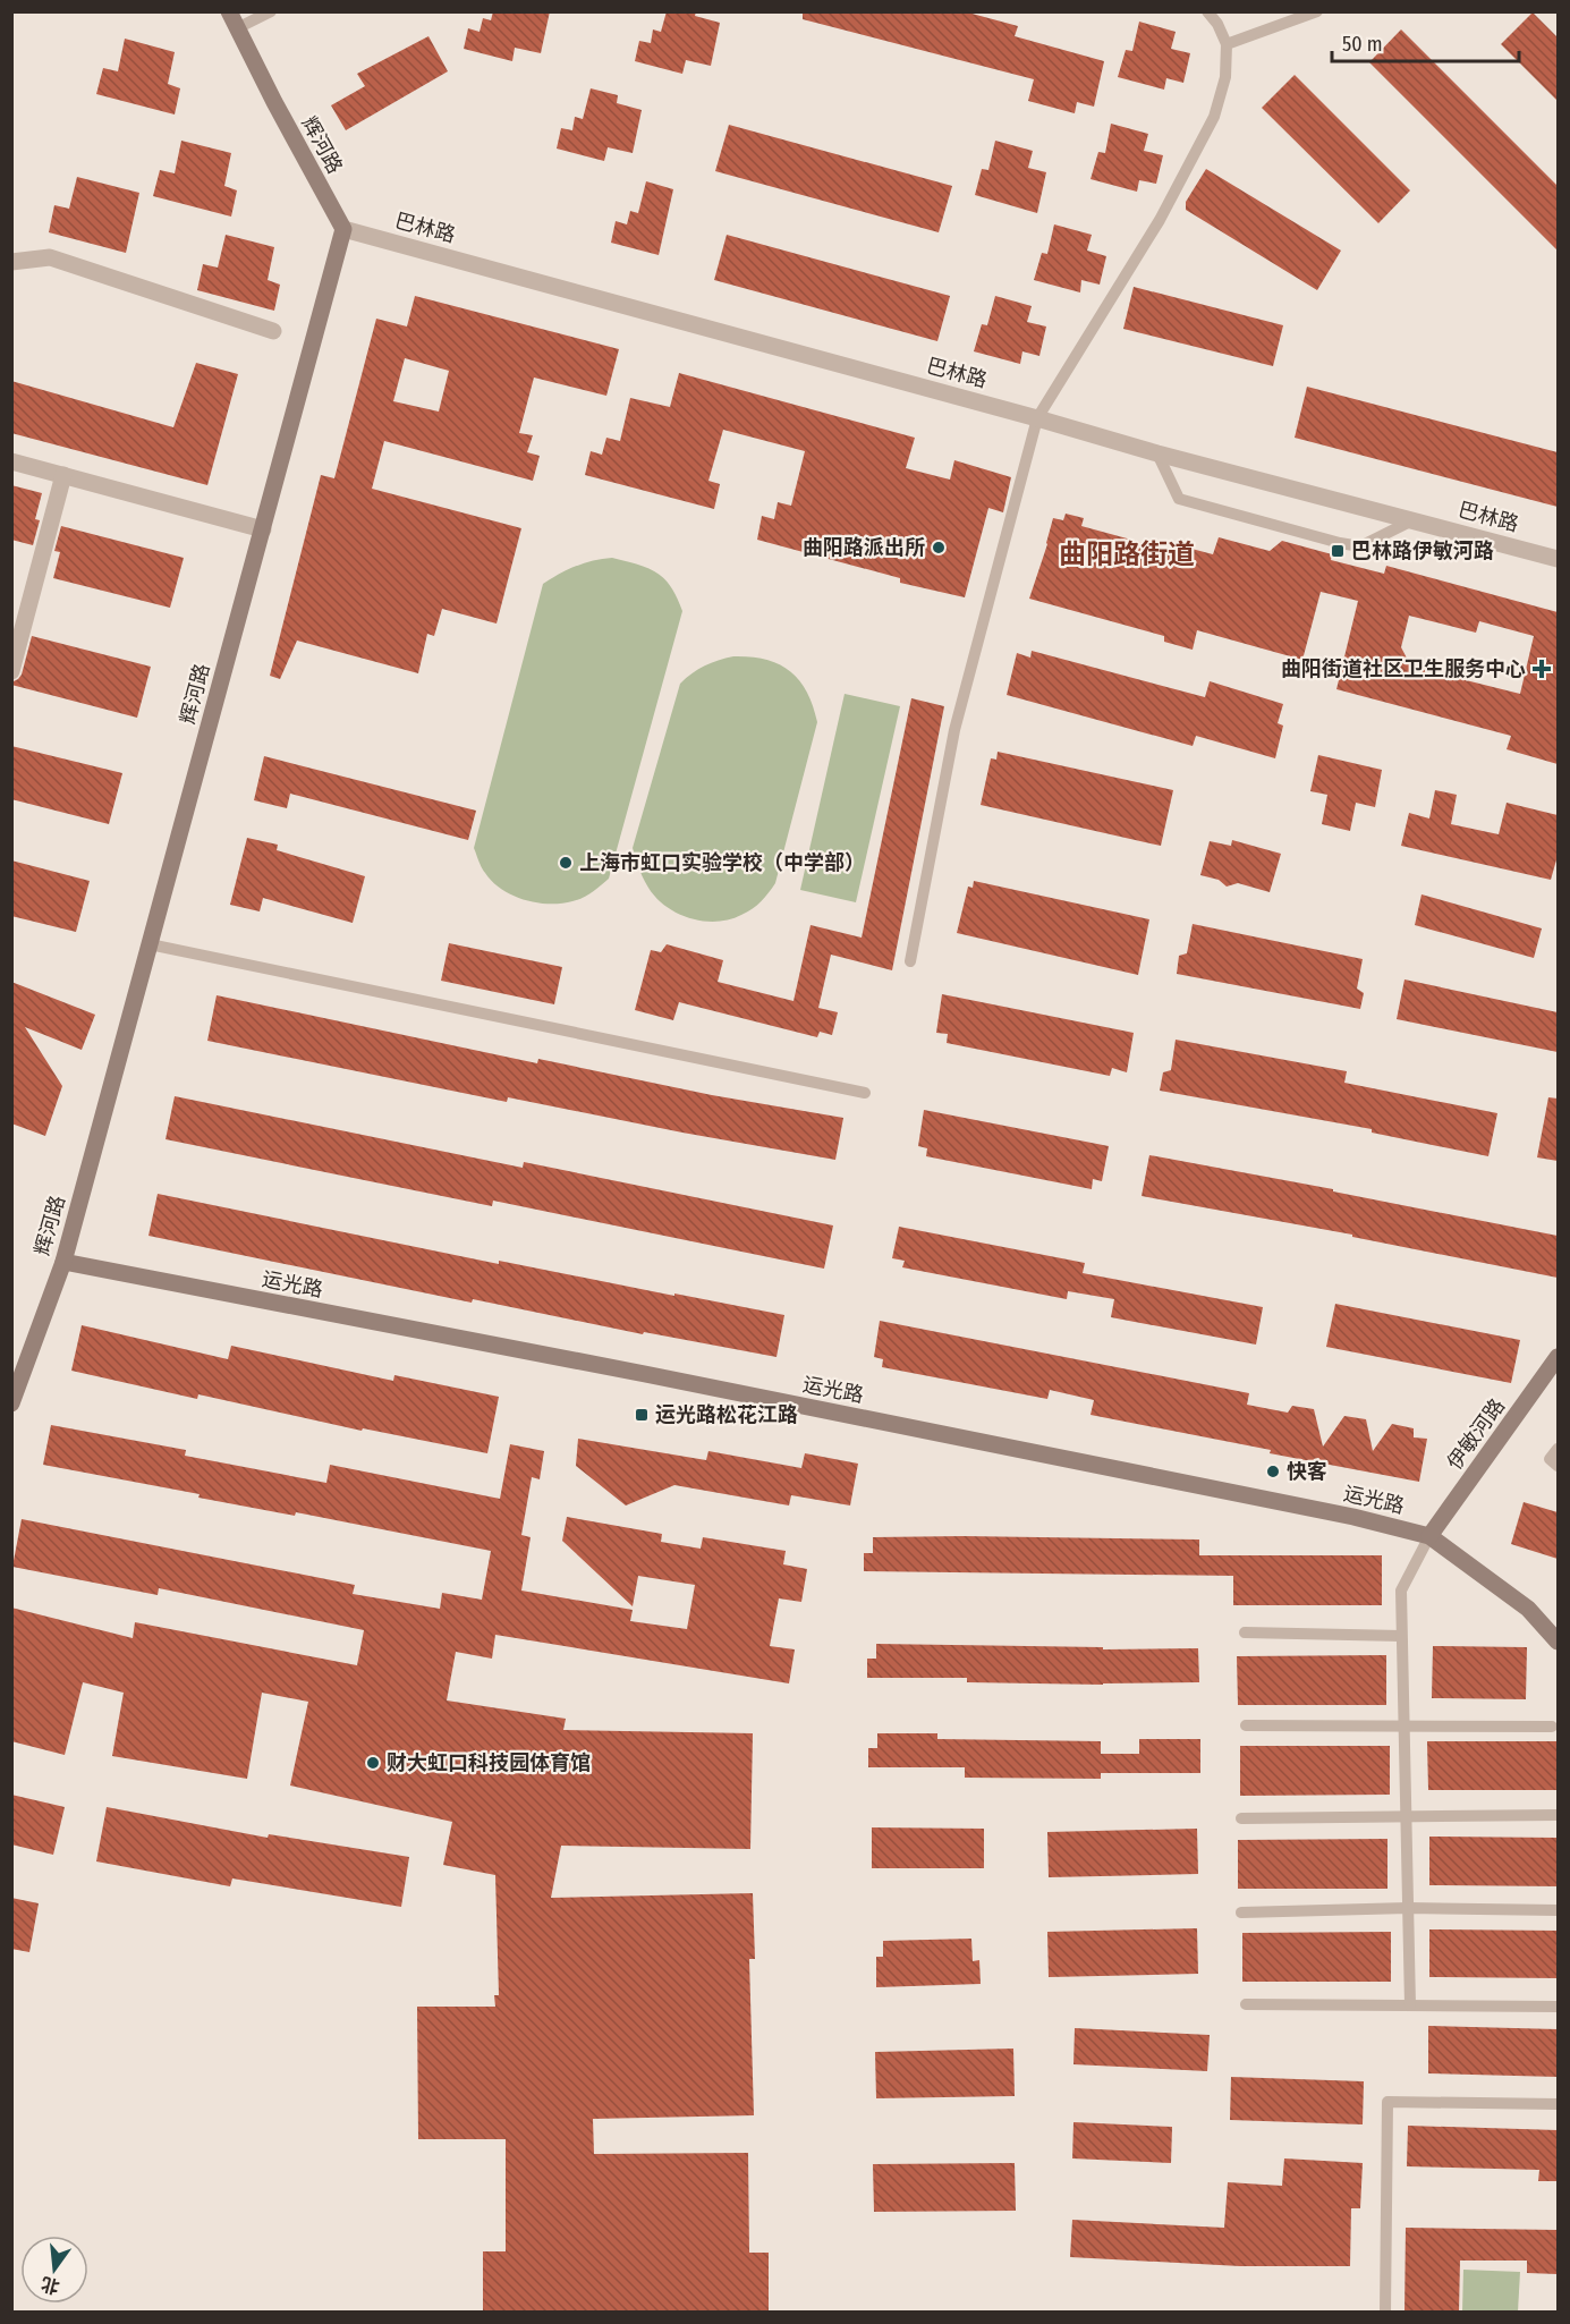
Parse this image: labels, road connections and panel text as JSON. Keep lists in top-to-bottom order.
{
  "streets": {
    "street": [
      "辉河路",
      "巴林路",
      "运光路",
      "伊敏河路"
    ]
  },
  "crossings": [
    ["辉河路", "巴林路"],
    ["辉河路", "运光路"],
    ["运光路", "伊敏河路"]
  ],
  "districts": ["曲阳路街道"],
  "places": {
    "other": [
      "曲阳路派出所",
      "上海市虹口实验学校（中学部）",
      "快客",
      "财大虹口科技园体育馆"
    ],
    "transit": ["巴林路伊敏河路", "运光路松花江路"],
    "health": ["曲阳街道社区卫生服务中心"]
  },
  "scale_bar": "50 m",
  "north": "bottom"
}
